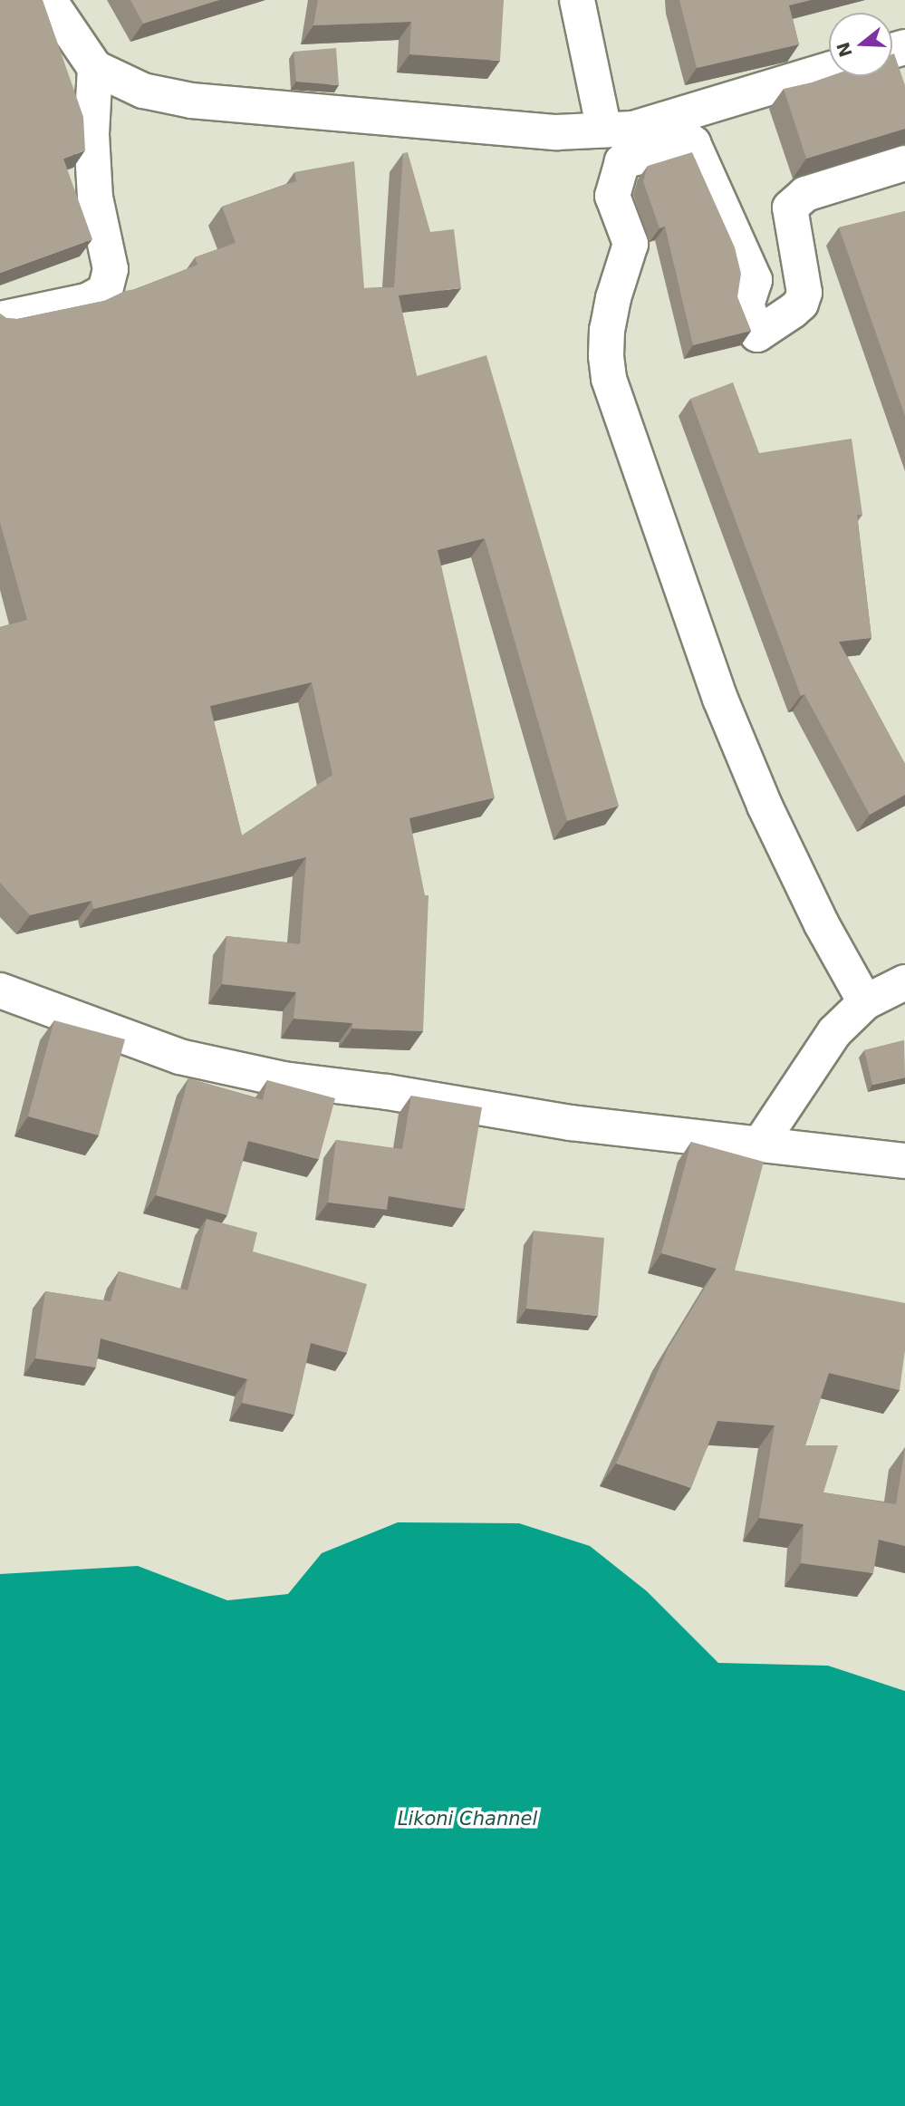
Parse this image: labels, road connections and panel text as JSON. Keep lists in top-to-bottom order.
{
  "water": ["Likoni Channel"],
  "north": "left"
}
